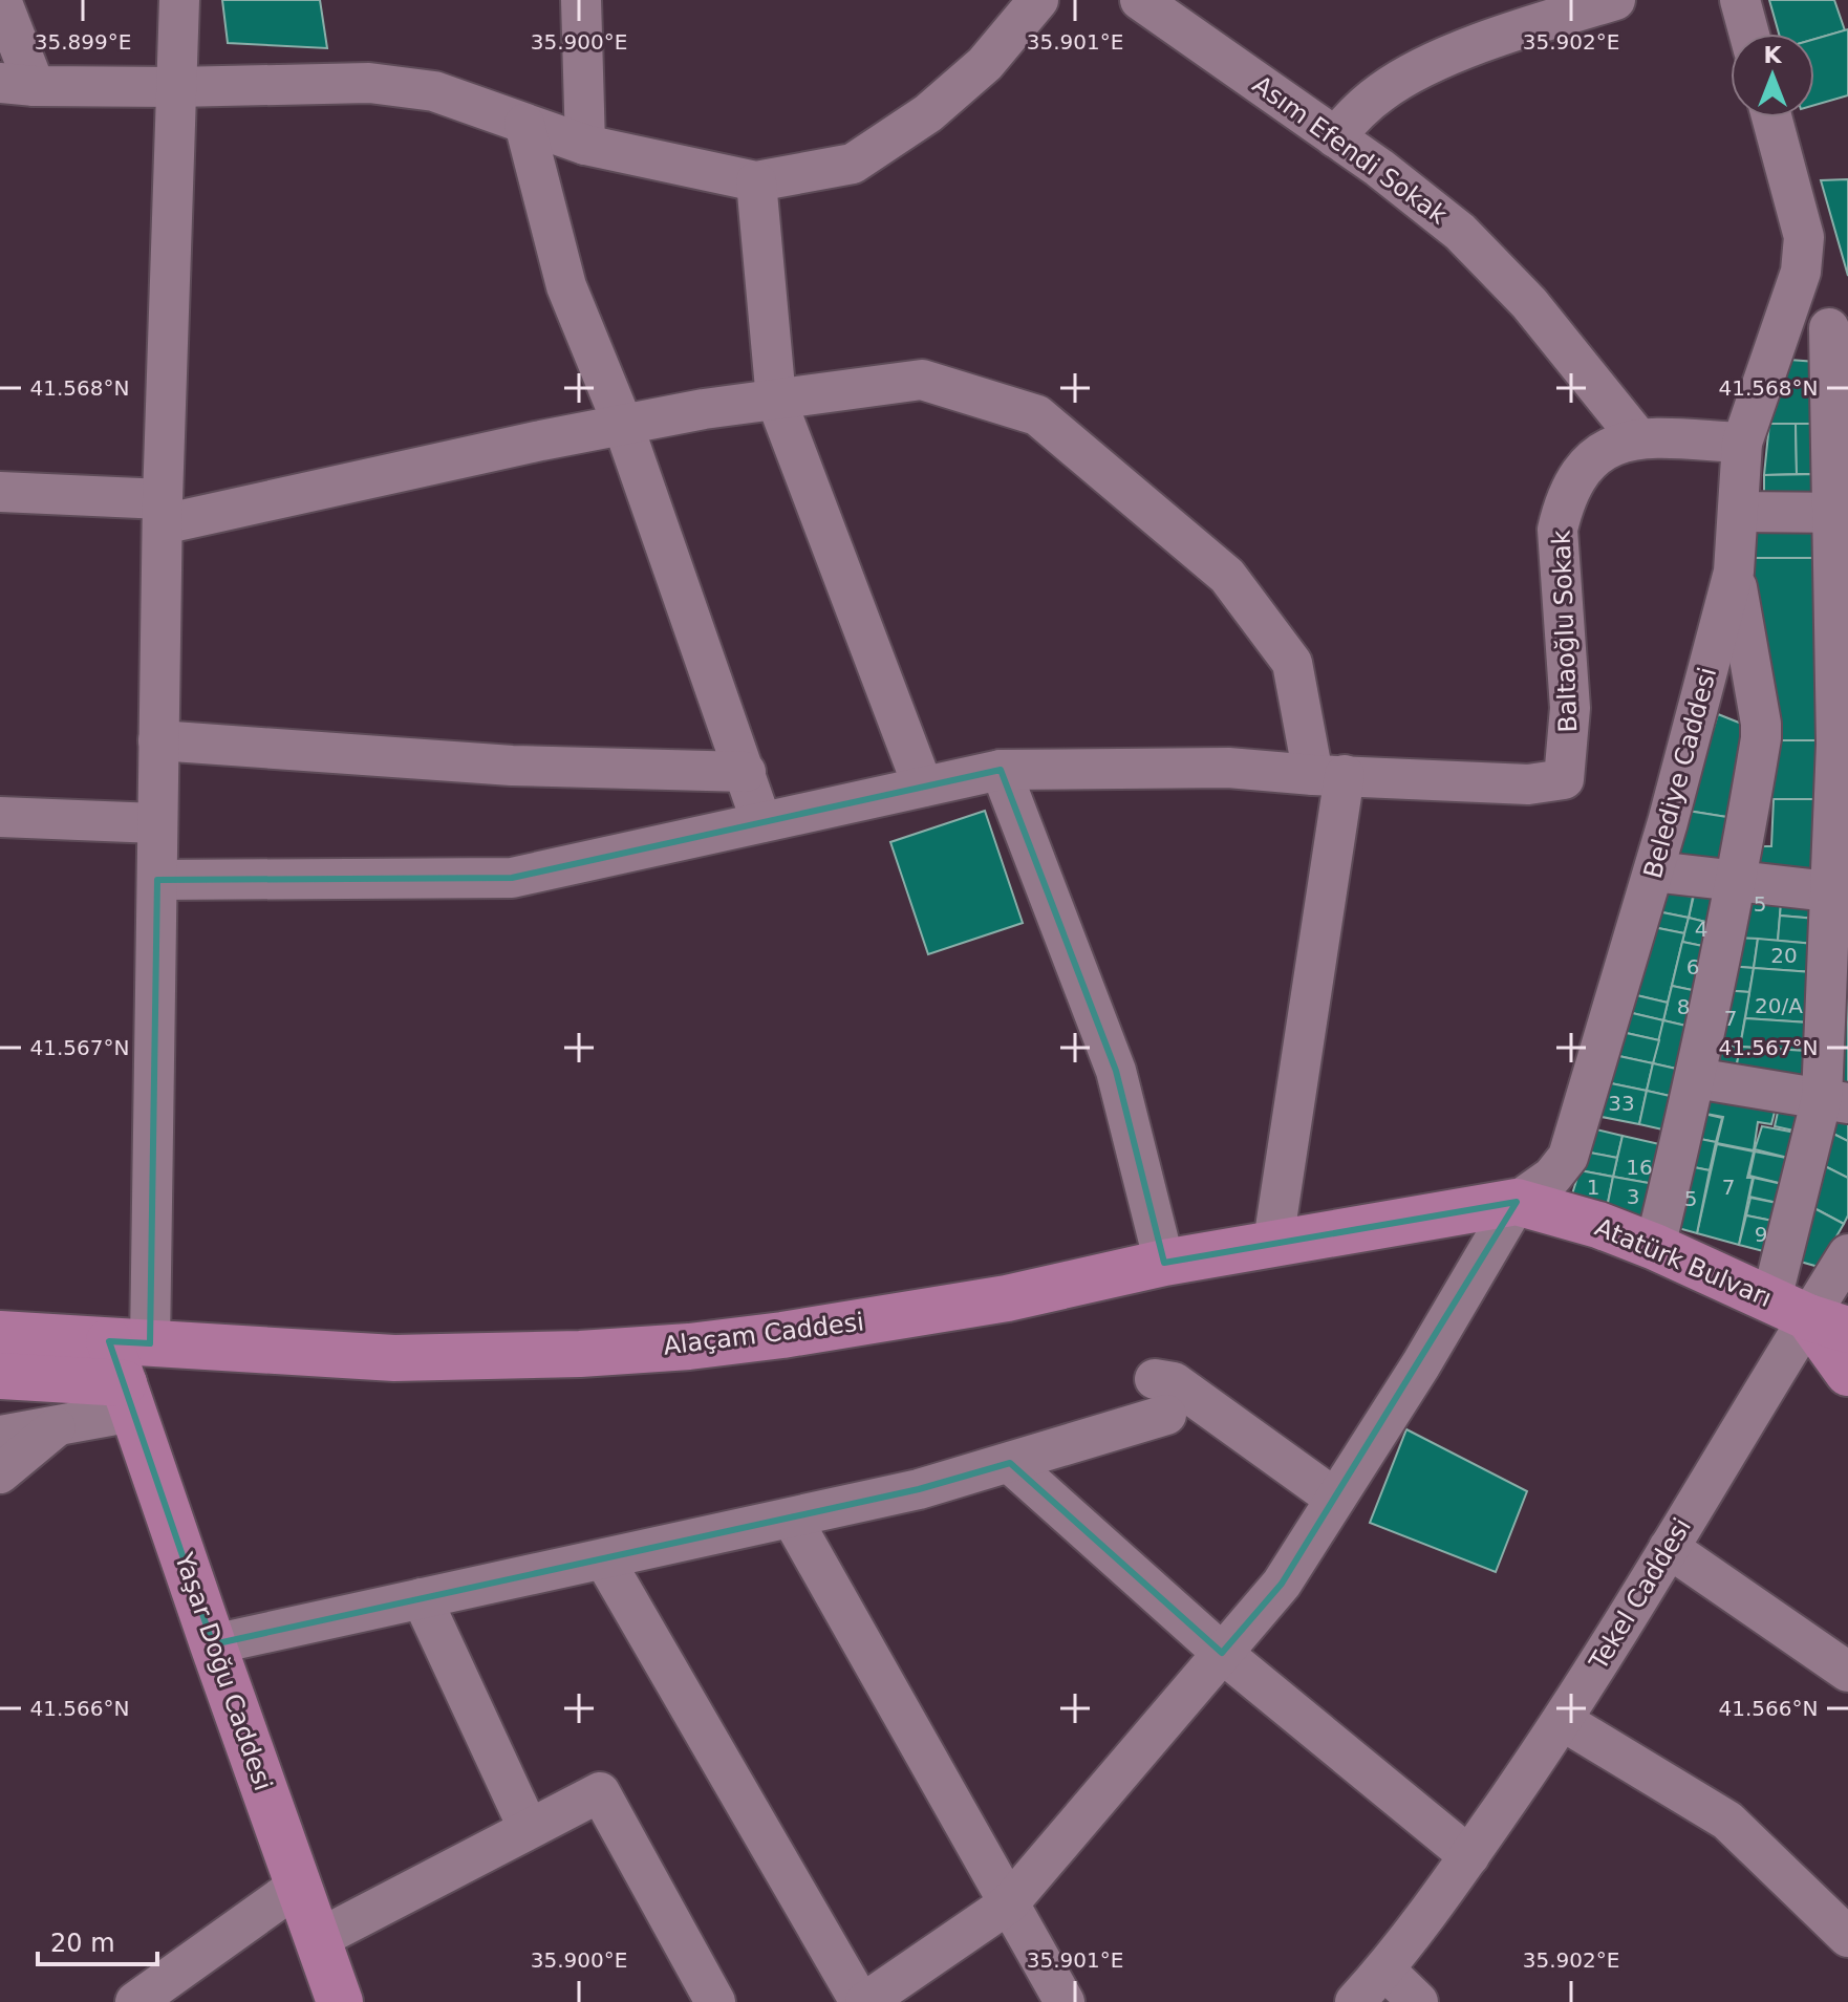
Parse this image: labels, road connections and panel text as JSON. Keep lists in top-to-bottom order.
{
  "streets": {
    "main road": ["Atatürk Bulvarı", "Alaçam Caddesi", "Yaşar Doğu Caddesi"],
    "street": [
      "Asım Efendi Sokak",
      "Baltaoğlu Sokak",
      "Belediye Caddesi",
      "Tekel Caddesi"
    ]
  },
  "crossings": [
    ["Asım Efendi Sokak", "Baltaoğlu Sokak"],
    ["Baltaoğlu Sokak", "Belediye Caddesi"],
    ["Belediye Caddesi", "Atatürk Bulvarı"],
    ["Belediye Caddesi", "Alaçam Caddesi"],
    ["Atatürk Bulvarı", "Alaçam Caddesi"],
    ["Atatürk Bulvarı", "Tekel Caddesi"],
    ["Alaçam Caddesi", "Yaşar Doğu Caddesi"]
  ],
  "house_numbers": [
    "5",
    "4",
    "20",
    "6",
    "20/A",
    "8",
    "7",
    "33",
    "16",
    "1",
    "7",
    "3",
    "5",
    "9"
  ],
  "scale_bar": "20 m",
  "north": "top",
  "coordinates": [
    "35.899°E",
    "35.900°E",
    "35.901°E",
    "35.902°E",
    "41.568°N",
    "41.567°N",
    "41.566°N"
  ]
}
